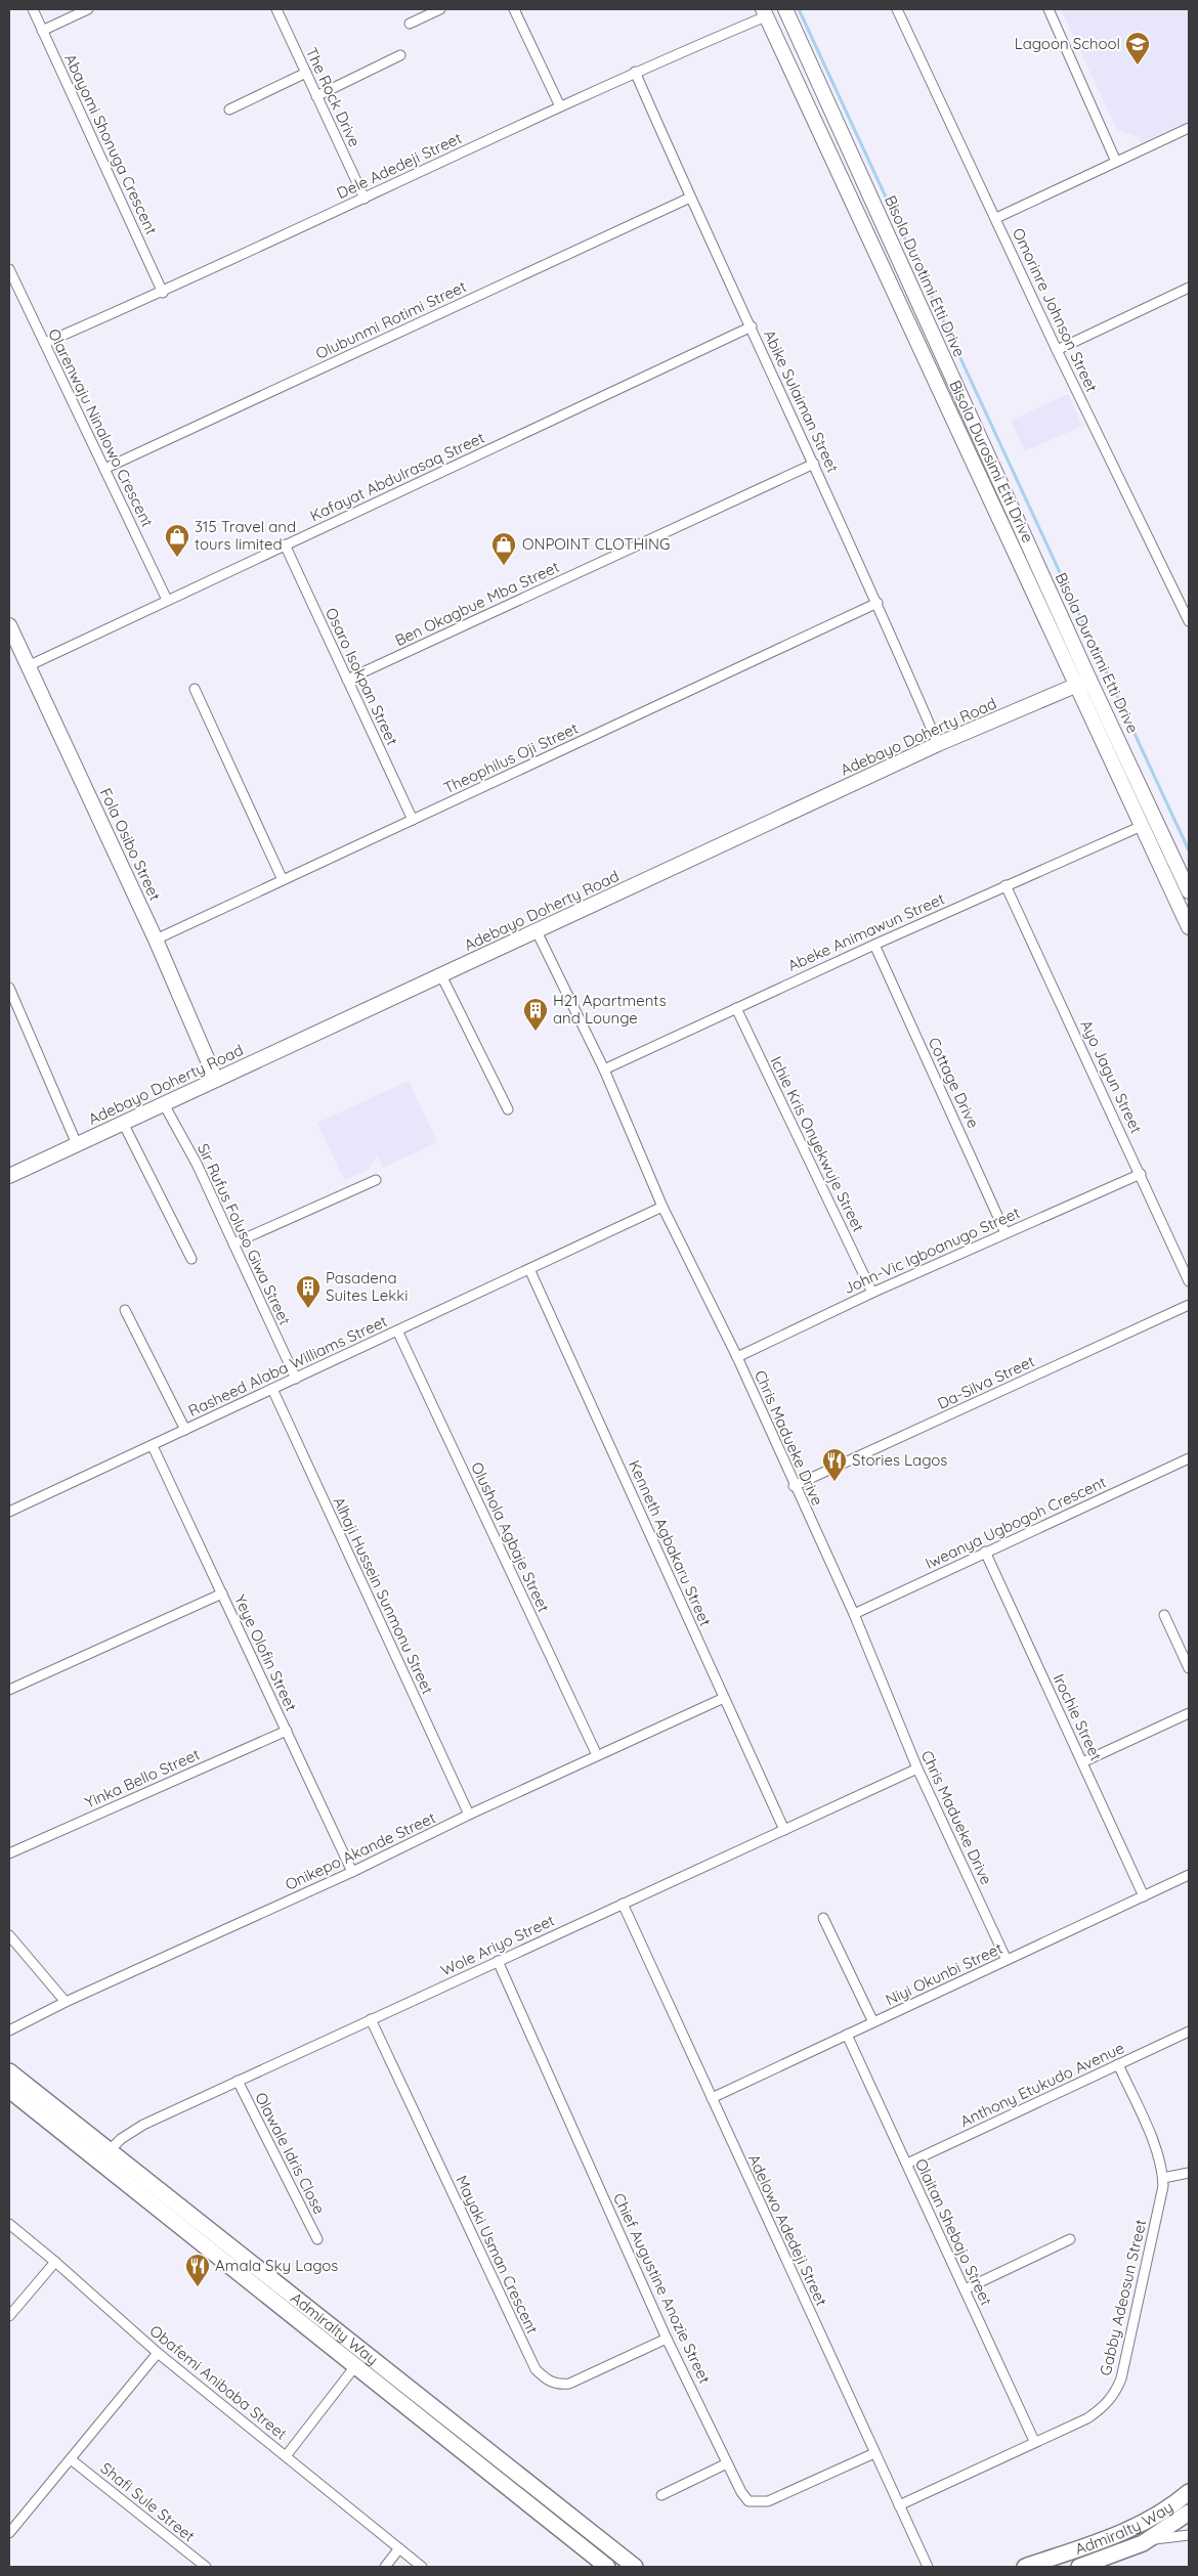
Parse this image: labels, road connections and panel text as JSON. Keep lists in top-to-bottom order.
{
  "streets": {
    "main road": [
      "Bisola Durotimi Etti Drive",
      "Bisola Durosimi Etti Drive",
      "Adebayo Doherty Road",
      "Fola Osibo Street",
      "Admiralty Way"
    ],
    "street": [
      "The Rock Drive",
      "Abayomi Shonuga Crescent",
      "Dele Adedeji Street",
      "Omorinre Johnson Street",
      "Olubunmi Rotimi Street",
      "Abike Sulaiman Street",
      "Olarenwaju Ninalowo Crescent",
      "Kafayat Abdulrasaq Street",
      "Ben Okagbue Mba Street",
      "Osaro Isokpan Street",
      "Theophilus Oji Street",
      "Abeke Animawun Street",
      "Ayo Jagun Street",
      "Cottage Drive",
      "Ichie Kris Onyekwuje Street",
      "Sir Rufus Foluso Giwa Street",
      "John-Vic Igboanugo Street",
      "Rasheed Alaba Williams Street",
      "Da-Silva Street",
      "Chris Madueke Drive",
      "Iweanya Ugbogoh Crescent",
      "Olushola Agbaje Street",
      "Kenneth Agbakaru Street",
      "Alhaji Hussein Sunmonu Street",
      "Yeye Olofin Street",
      "Irochie Street",
      "Yinka Bello Street",
      "Onikepo Akande Street",
      "Wole Ariyo Street",
      "Niyi Okunbi Street",
      "Anthony Etukudo Avenue",
      "Olawale Idris Close",
      "Adelowo Adedeji Street",
      "Olaitan Shebajo Street",
      "Mayaki Usman Crescent",
      "Chief Augustine Anozie Street",
      "Gabby Adeosun Street",
      "Obafemi Anibaba Street",
      "Shafi Sule Street"
    ]
  },
  "crossings": [
    ["The Rock Drive", "Dele Adedeji Street"],
    ["Abayomi Shonuga Crescent", "Dele Adedeji Street"],
    ["Dele Adedeji Street", "Abike Sulaiman Street"],
    ["Dele Adedeji Street", "Olarenwaju Ninalowo Crescent"],
    ["Dele Adedeji Street", "Bisola Durosimi Etti Drive"],
    ["Bisola Durotimi Etti Drive", "Adebayo Doherty Road"],
    ["Olubunmi Rotimi Street", "Abike Sulaiman Street"],
    ["Olubunmi Rotimi Street", "Olarenwaju Ninalowo Crescent"],
    ["Abike Sulaiman Street", "Kafayat Abdulrasaq Street"],
    ["Abike Sulaiman Street", "Ben Okagbue Mba Street"],
    ["Abike Sulaiman Street", "Adebayo Doherty Road"],
    ["Abike Sulaiman Street", "Theophilus Oji Street"],
    ["Olarenwaju Ninalowo Crescent", "Kafayat Abdulrasaq Street"],
    ["Bisola Durosimi Etti Drive", "Adebayo Doherty Road"],
    ["Bisola Durosimi Etti Drive", "Abeke Animawun Street"],
    ["Kafayat Abdulrasaq Street", "Osaro Isokpan Street"],
    ["Kafayat Abdulrasaq Street", "Fola Osibo Street"],
    ["Ben Okagbue Mba Street", "Osaro Isokpan Street"],
    ["Osaro Isokpan Street", "Theophilus Oji Street"],
    ["Adebayo Doherty Road", "Fola Osibo Street"],
    ["Adebayo Doherty Road", "Sir Rufus Foluso Giwa Street"],
    ["Adebayo Doherty Road", "Chris Madueke Drive"],
    ["Theophilus Oji Street", "Fola Osibo Street"],
    ["Abeke Animawun Street", "Ayo Jagun Street"],
    ["Abeke Animawun Street", "Cottage Drive"],
    ["Abeke Animawun Street", "Ichie Kris Onyekwuje Street"],
    ["Abeke Animawun Street", "Chris Madueke Drive"],
    ["Ayo Jagun Street", "John-Vic Igboanugo Street"],
    ["Cottage Drive", "John-Vic Igboanugo Street"],
    ["Ichie Kris Onyekwuje Street", "John-Vic Igboanugo Street"],
    ["Sir Rufus Foluso Giwa Street", "Rasheed Alaba Williams Street"],
    ["John-Vic Igboanugo Street", "Chris Madueke Drive"],
    ["Rasheed Alaba Williams Street", "Chris Madueke Drive"],
    ["Rasheed Alaba Williams Street", "Olushola Agbaje Street"],
    ["Rasheed Alaba Williams Street", "Kenneth Agbakaru Street"],
    ["Rasheed Alaba Williams Street", "Alhaji Hussein Sunmonu Street"],
    ["Rasheed Alaba Williams Street", "Yeye Olofin Street"],
    ["Da-Silva Street", "Chris Madueke Drive"],
    ["Chris Madueke Drive", "Iweanya Ugbogoh Crescent"],
    ["Chris Madueke Drive", "Wole Ariyo Street"],
    ["Chris Madueke Drive", "Niyi Okunbi Street"],
    ["Iweanya Ugbogoh Crescent", "Irochie Street"],
    ["Olushola Agbaje Street", "Onikepo Akande Street"],
    ["Kenneth Agbakaru Street", "Onikepo Akande Street"],
    ["Kenneth Agbakaru Street", "Wole Ariyo Street"],
    ["Alhaji Hussein Sunmonu Street", "Onikepo Akande Street"],
    ["Yeye Olofin Street", "Yinka Bello Street"],
    ["Yeye Olofin Street", "Onikepo Akande Street"],
    ["Irochie Street", "Niyi Okunbi Street"],
    ["Wole Ariyo Street", "Olawale Idris Close"],
    ["Wole Ariyo Street", "Adelowo Adedeji Street"],
    ["Wole Ariyo Street", "Mayaki Usman Crescent"],
    ["Wole Ariyo Street", "Chief Augustine Anozie Street"],
    ["Wole Ariyo Street", "Admiralty Way"],
    ["Niyi Okunbi Street", "Adelowo Adedeji Street"],
    ["Niyi Okunbi Street", "Olaitan Shebajo Street"],
    ["Anthony Etukudo Avenue", "Olaitan Shebajo Street"],
    ["Anthony Etukudo Avenue", "Gabby Adeosun Street"],
    ["Adelowo Adedeji Street", "Chief Augustine Anozie Street"],
    ["Adelowo Adedeji Street", "Gabby Adeosun Street"],
    ["Olaitan Shebajo Street", "Gabby Adeosun Street"],
    ["Mayaki Usman Crescent", "Chief Augustine Anozie Street"]
  ],
  "places": {
    "school or university": ["Lagoon School"],
    "shop": ["315 Travel and tours limited", "ONPOINT CLOTHING"],
    "building": ["H21 Apartments and Lounge", "Pasadena Suites Lekki"],
    "restaurant": ["Stories Lagos", "Amala Sky Lagos"]
  }
}
